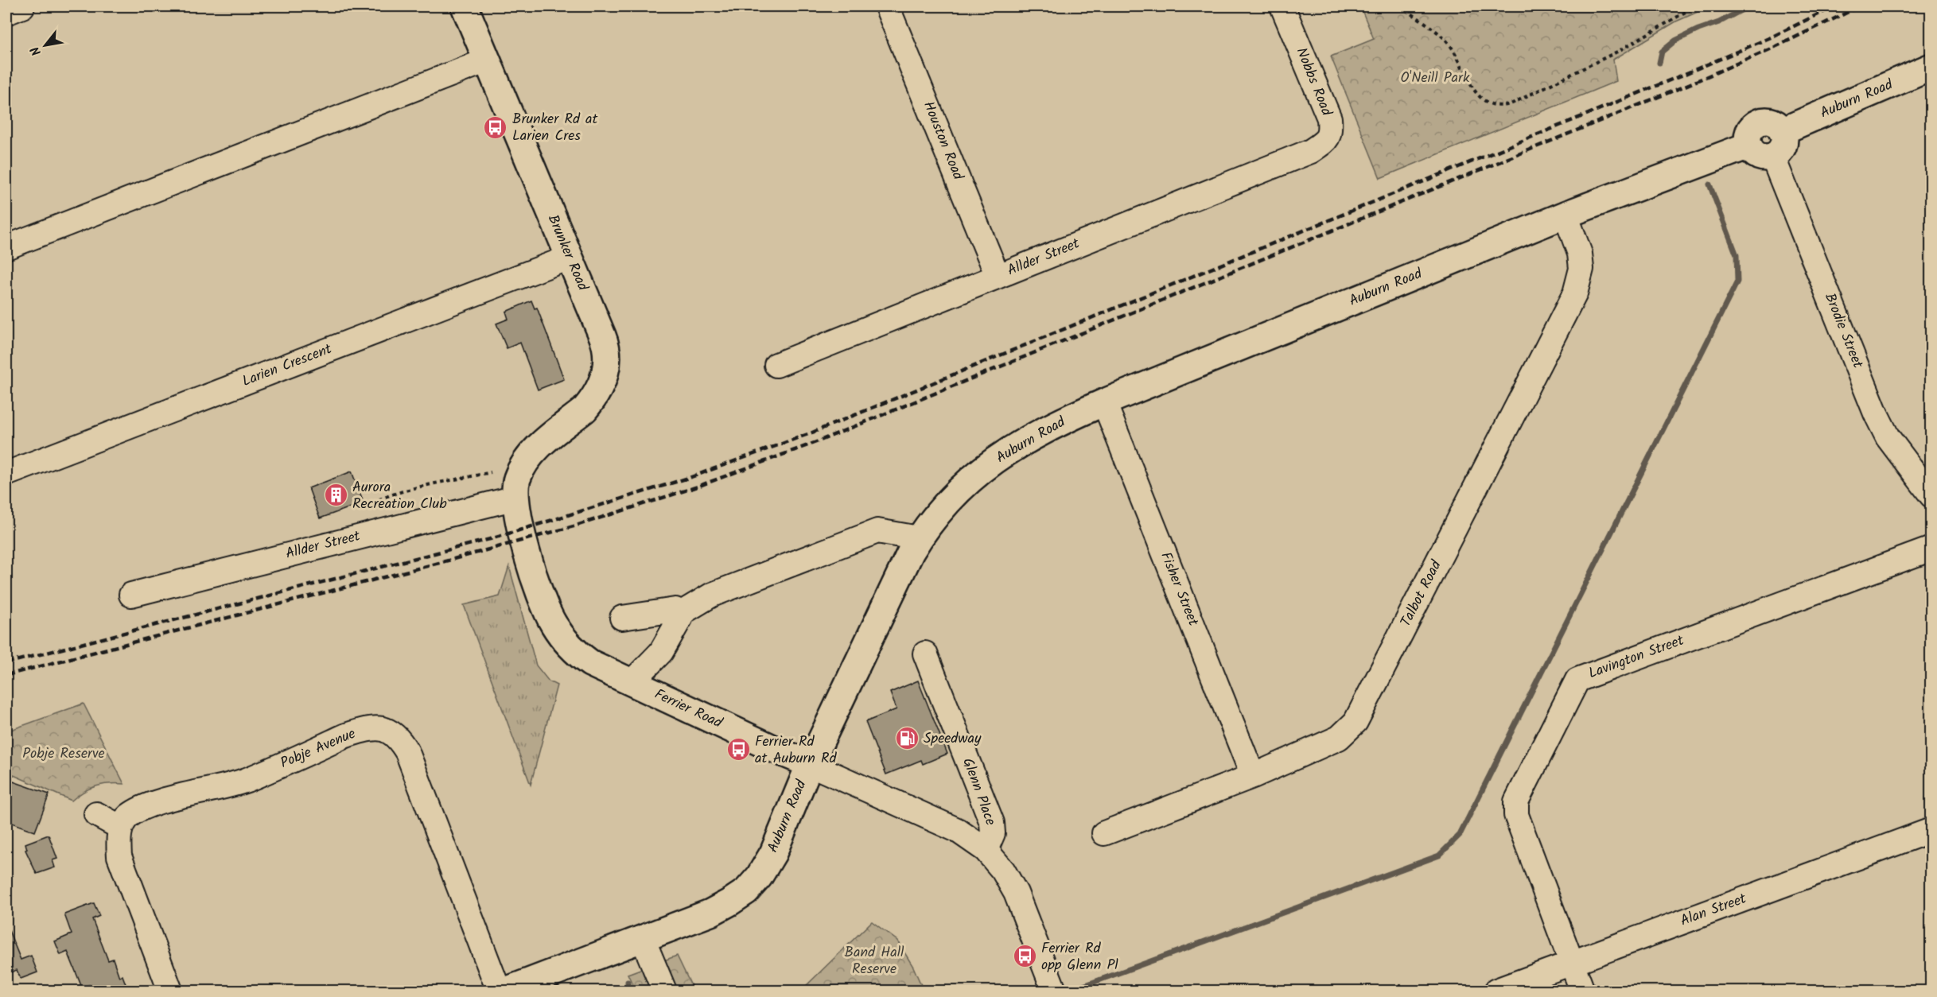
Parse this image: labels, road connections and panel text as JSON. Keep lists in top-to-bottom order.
{
  "streets": {
    "main road": ["Auburn Road", "Brunker Road", "Ferrier Road"],
    "street": [
      "Nobbs Road",
      "Houston Road",
      "Allder Street",
      "Brodie Street",
      "Larien Crescent",
      "Fisher Street",
      "Talbot Road",
      "Lavington Street",
      "Pobje Avenue",
      "Glenn Place",
      "Alan Street"
    ]
  },
  "crossings": [
    ["Nobbs Road", "Allder Street"],
    ["Auburn Road", "Brodie Street"],
    ["Auburn Road", "Fisher Street"],
    ["Auburn Road", "Talbot Road"],
    ["Auburn Road", "Ferrier Road"],
    ["Houston Road", "Allder Street"],
    ["Brunker Road", "Allder Street"],
    ["Brunker Road", "Larien Crescent"],
    ["Brunker Road", "Ferrier Road"],
    ["Allder Street", "Ferrier Road"],
    ["Fisher Street", "Talbot Road"],
    ["Lavington Street", "Alan Street"],
    ["Ferrier Road", "Glenn Place"]
  ],
  "parks": ["O'Neill Park", "Pobje Reserve", "Band Hall Reserve"],
  "places": {
    "bus stop": ["Brunker Rd at Larien Cres", "Ferrier Rd at Auburn Rd", "Ferrier Rd opp Glenn Pl"],
    "building": ["Aurora Recreation Club"],
    "fuel station": ["Speedway"]
  },
  "north": "bottom left"
}
